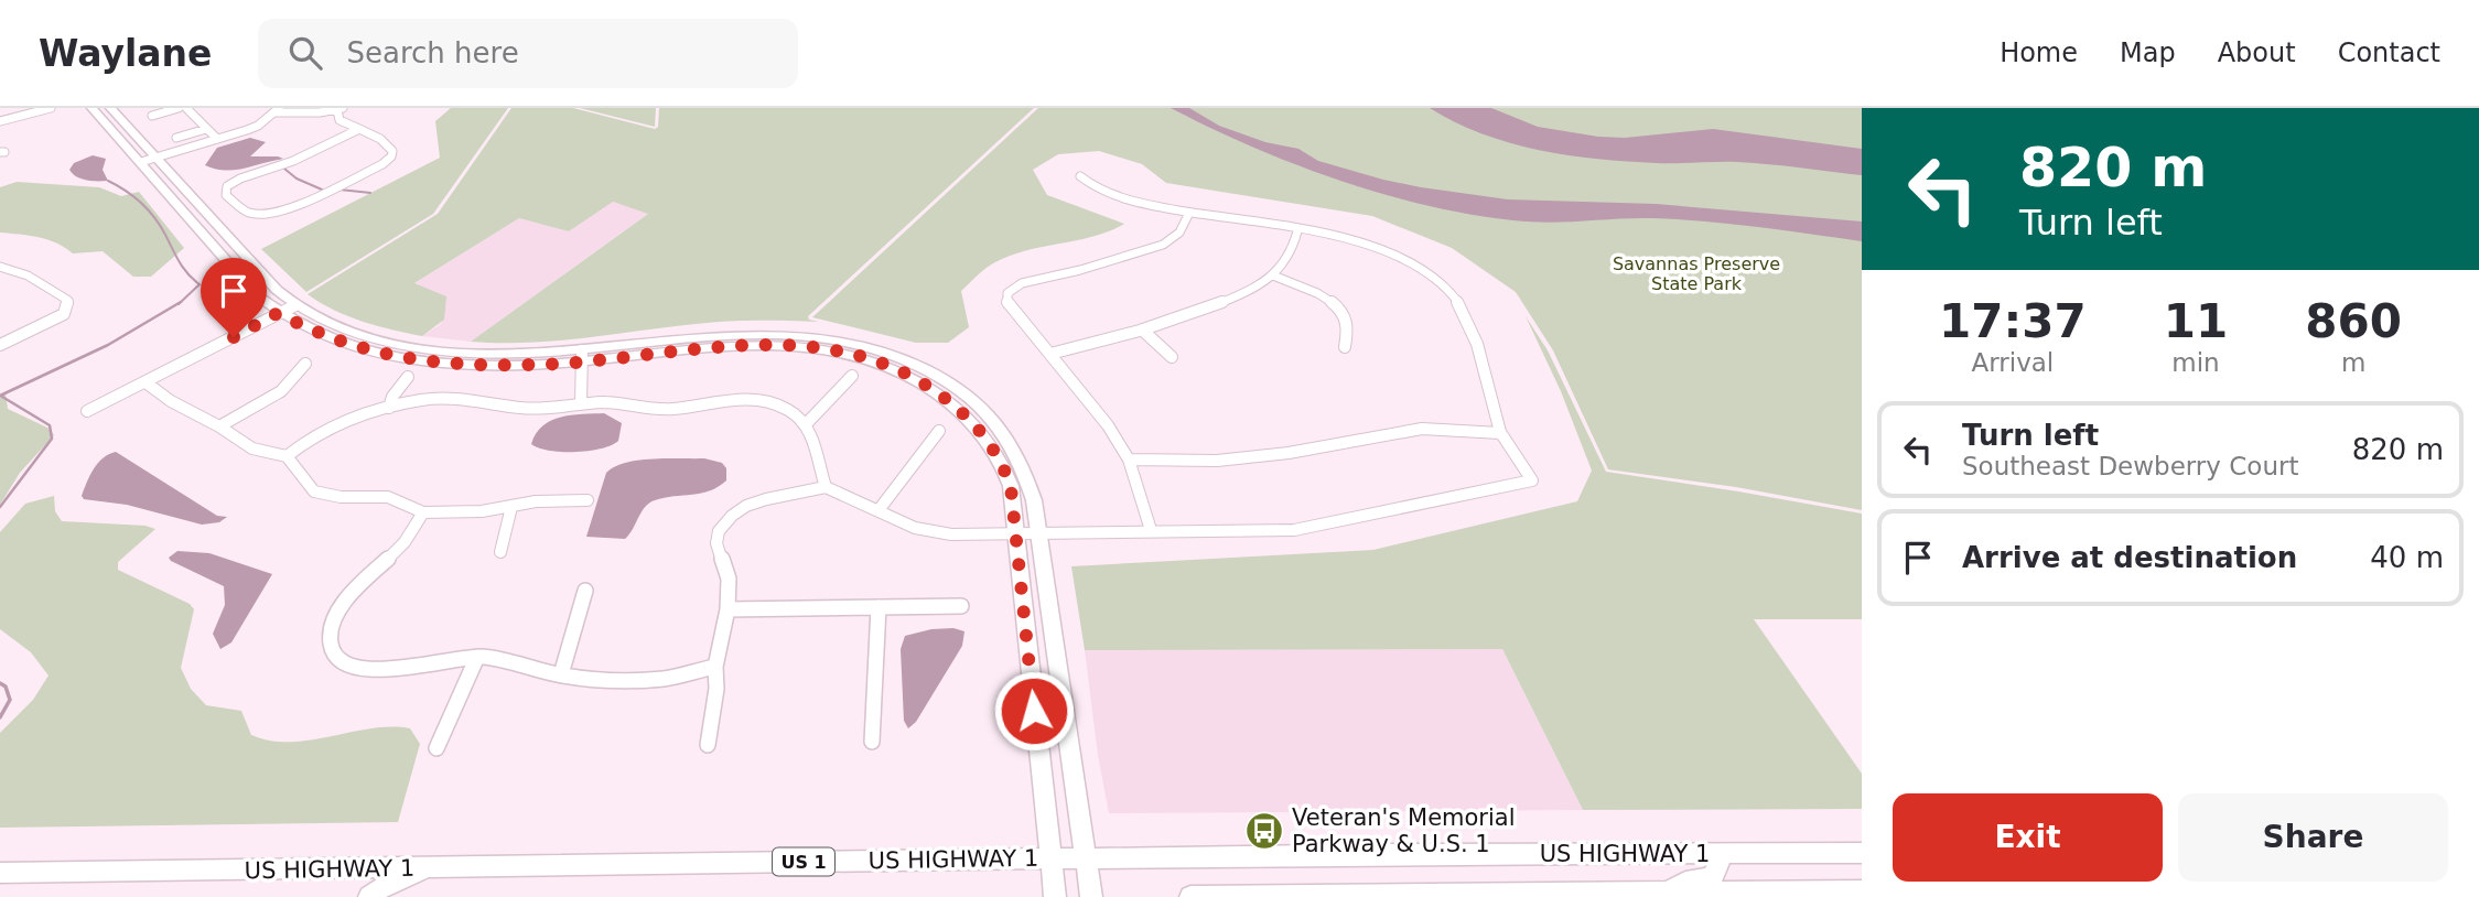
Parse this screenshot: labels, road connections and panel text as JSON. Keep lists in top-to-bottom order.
{
  "streets": {
    "main road": ["US HIGHWAY 1", "US 1"]
  },
  "parks": ["Savannas Preserve State Park"],
  "places": {
    "bus stop": ["Veteran's Memorial Parkway & U.S. 1"]
  },
  "page": {
    "header": "Waylane",
    "search": "Search here",
    "nav": [
      "Home",
      "Map",
      "About",
      "Contact"
    ],
    "turn": ["820 m", "Turn left"],
    "eta": [
      "17:37",
      "Arrival",
      "11",
      "min",
      "860",
      "m"
    ],
    "list": [
      {
        "name": "Turn left",
        "note": "Southeast Dewberry Court",
        "value": "820 m"
      },
      {
        "name": "Arrive at destination",
        "value": "40 m"
      }
    ],
    "buttons": ["Exit", "Share"]
  }
}
